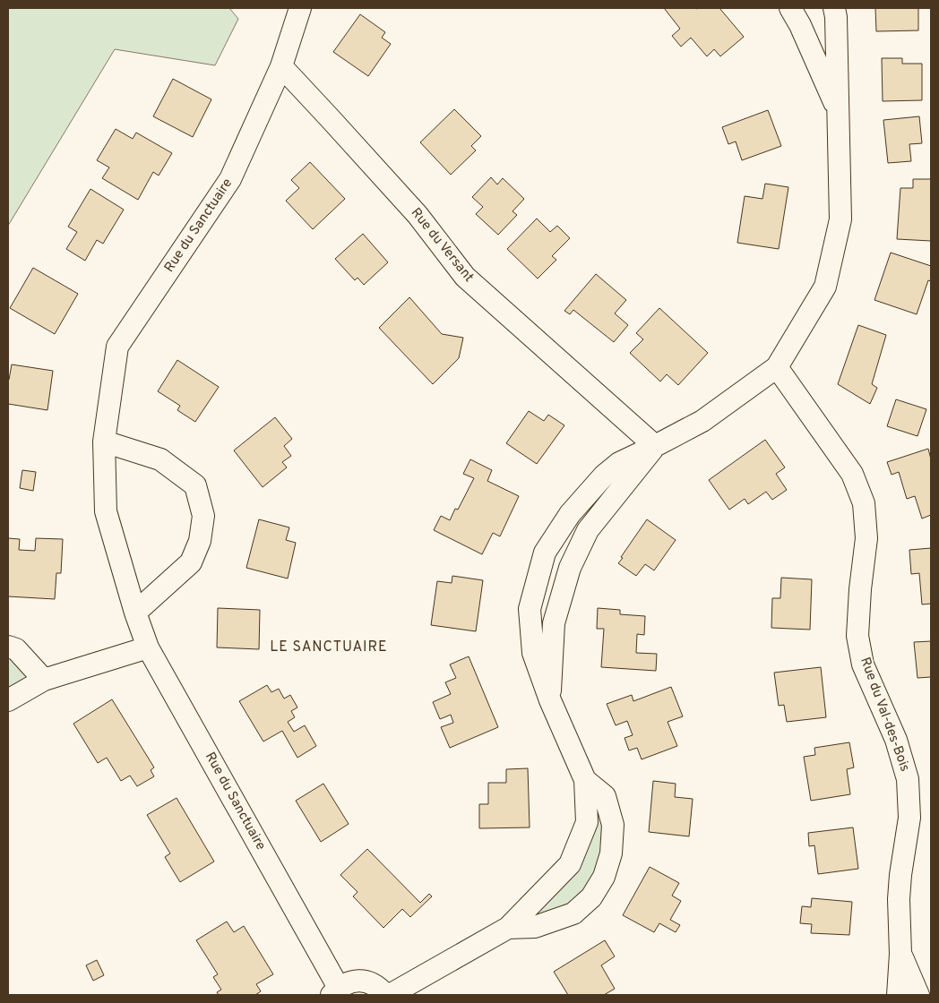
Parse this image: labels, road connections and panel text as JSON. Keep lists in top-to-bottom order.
{
  "streets": {
    "street": ["Rue du Sanctuaire", "Rue du Versant", "Rue du Val-des-Bois"]
  },
  "crossings": [
    ["Rue du Sanctuaire", "Rue du Versant"]
  ],
  "districts": ["LE SANCTUAIRE"]
}
